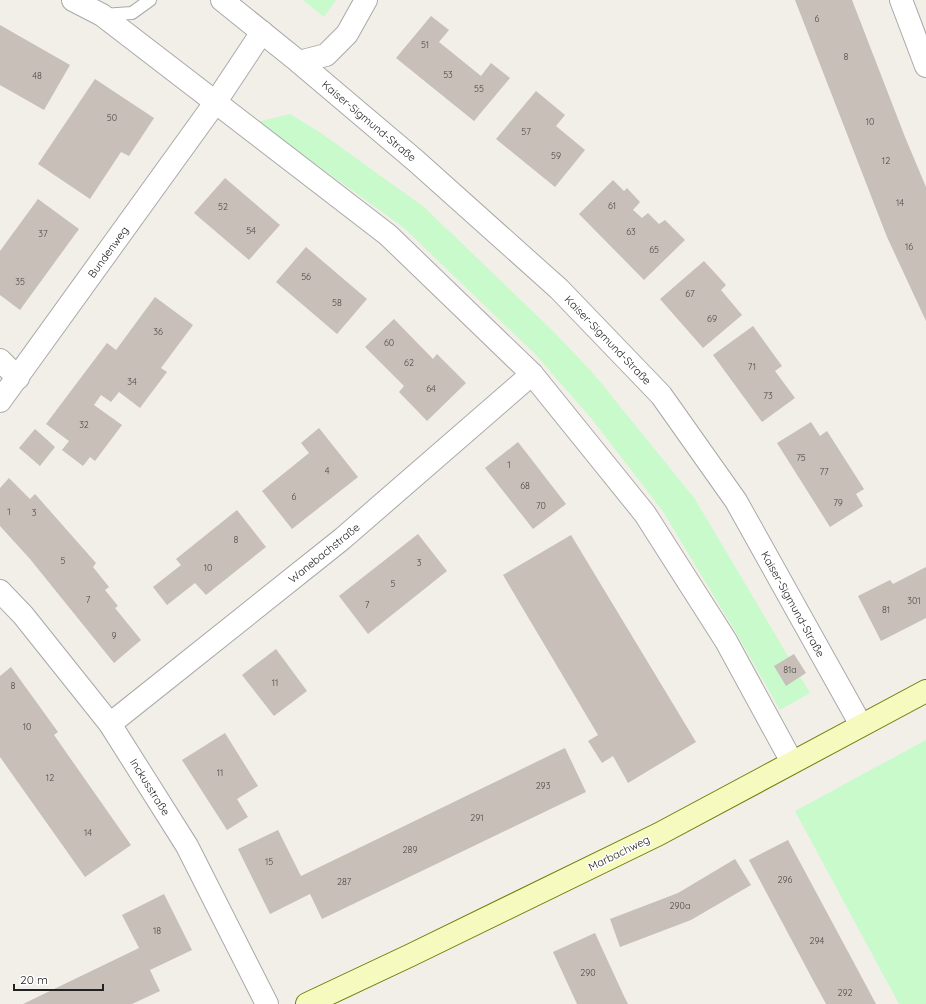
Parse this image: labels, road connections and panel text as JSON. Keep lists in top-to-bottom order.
{
  "streets": {
    "main road": ["Marbachweg"],
    "street": [
      "Kaiser-Sigmund-Straße",
      "Bundenweg",
      "Wanebachstraße",
      "Inckusstraße"
    ]
  },
  "crossings": [
    ["Kaiser-Sigmund-Straße", "Marbachweg"],
    ["Wanebachstraße", "Inckusstraße"]
  ],
  "house_numbers": [
    "6",
    "51",
    "8",
    "53",
    "48",
    "55",
    "50",
    "10",
    "57",
    "59",
    "12",
    "14",
    "61",
    "52",
    "54",
    "63",
    "37",
    "16",
    "65",
    "56",
    "35",
    "67",
    "58",
    "69",
    "36",
    "60",
    "62",
    "71",
    "34",
    "64",
    "73",
    "32",
    "75",
    "1",
    "4",
    "77",
    "68",
    "6",
    "79",
    "70",
    "1",
    "3",
    "8",
    "5",
    "3",
    "10",
    "5",
    "7",
    "301",
    "7",
    "81",
    "9",
    "81a",
    "11",
    "8",
    "10",
    "11",
    "12",
    "293",
    "291",
    "14",
    "289",
    "15",
    "296",
    "287",
    "290a",
    "18",
    "294",
    "290",
    "292"
  ],
  "scale_bar": "20 m"
}
